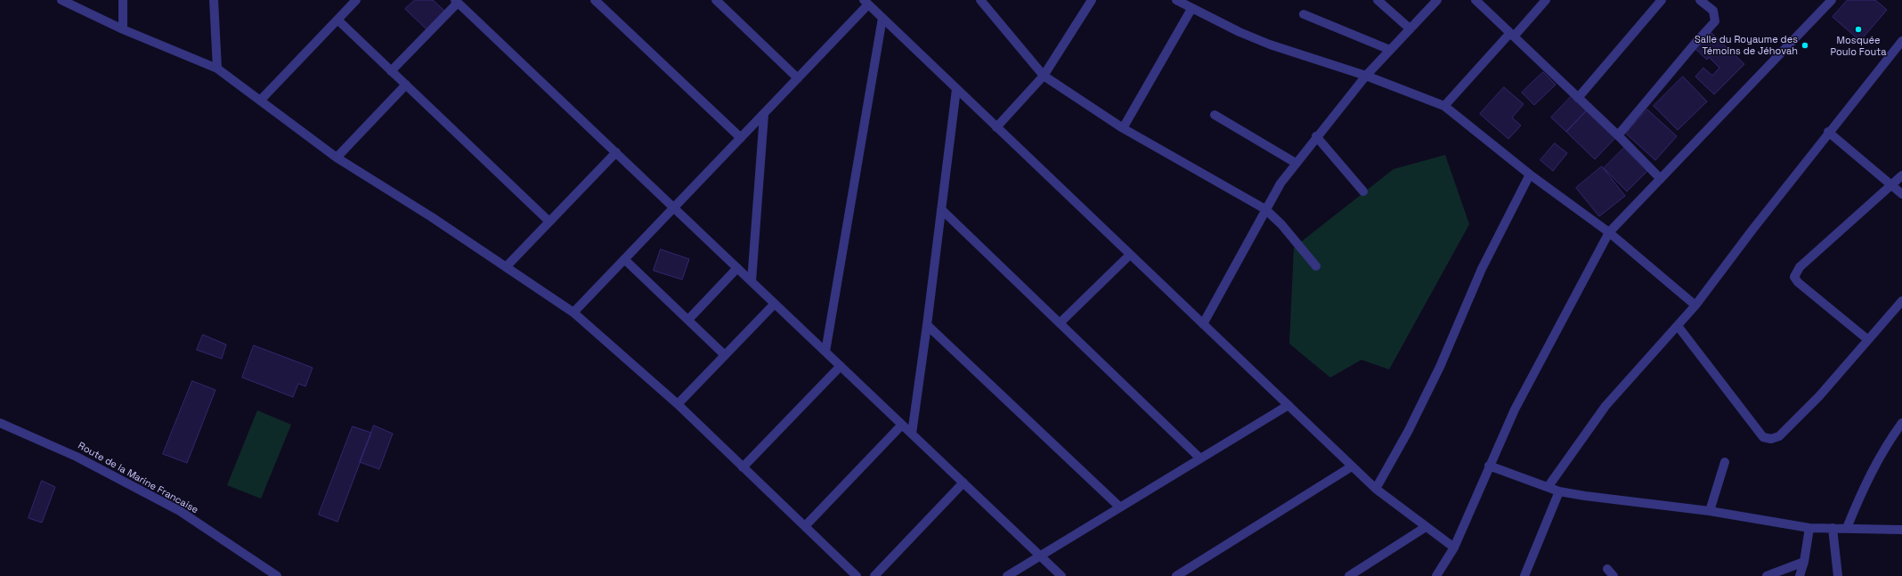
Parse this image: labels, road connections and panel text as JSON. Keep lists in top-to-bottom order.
{
  "streets": {
    "street": ["Route de la Marine Francaise"]
  },
  "places": ["Mosquée Poulo Fouta", "Salle du Royaume des Témoins de Jéhovah"]
}
